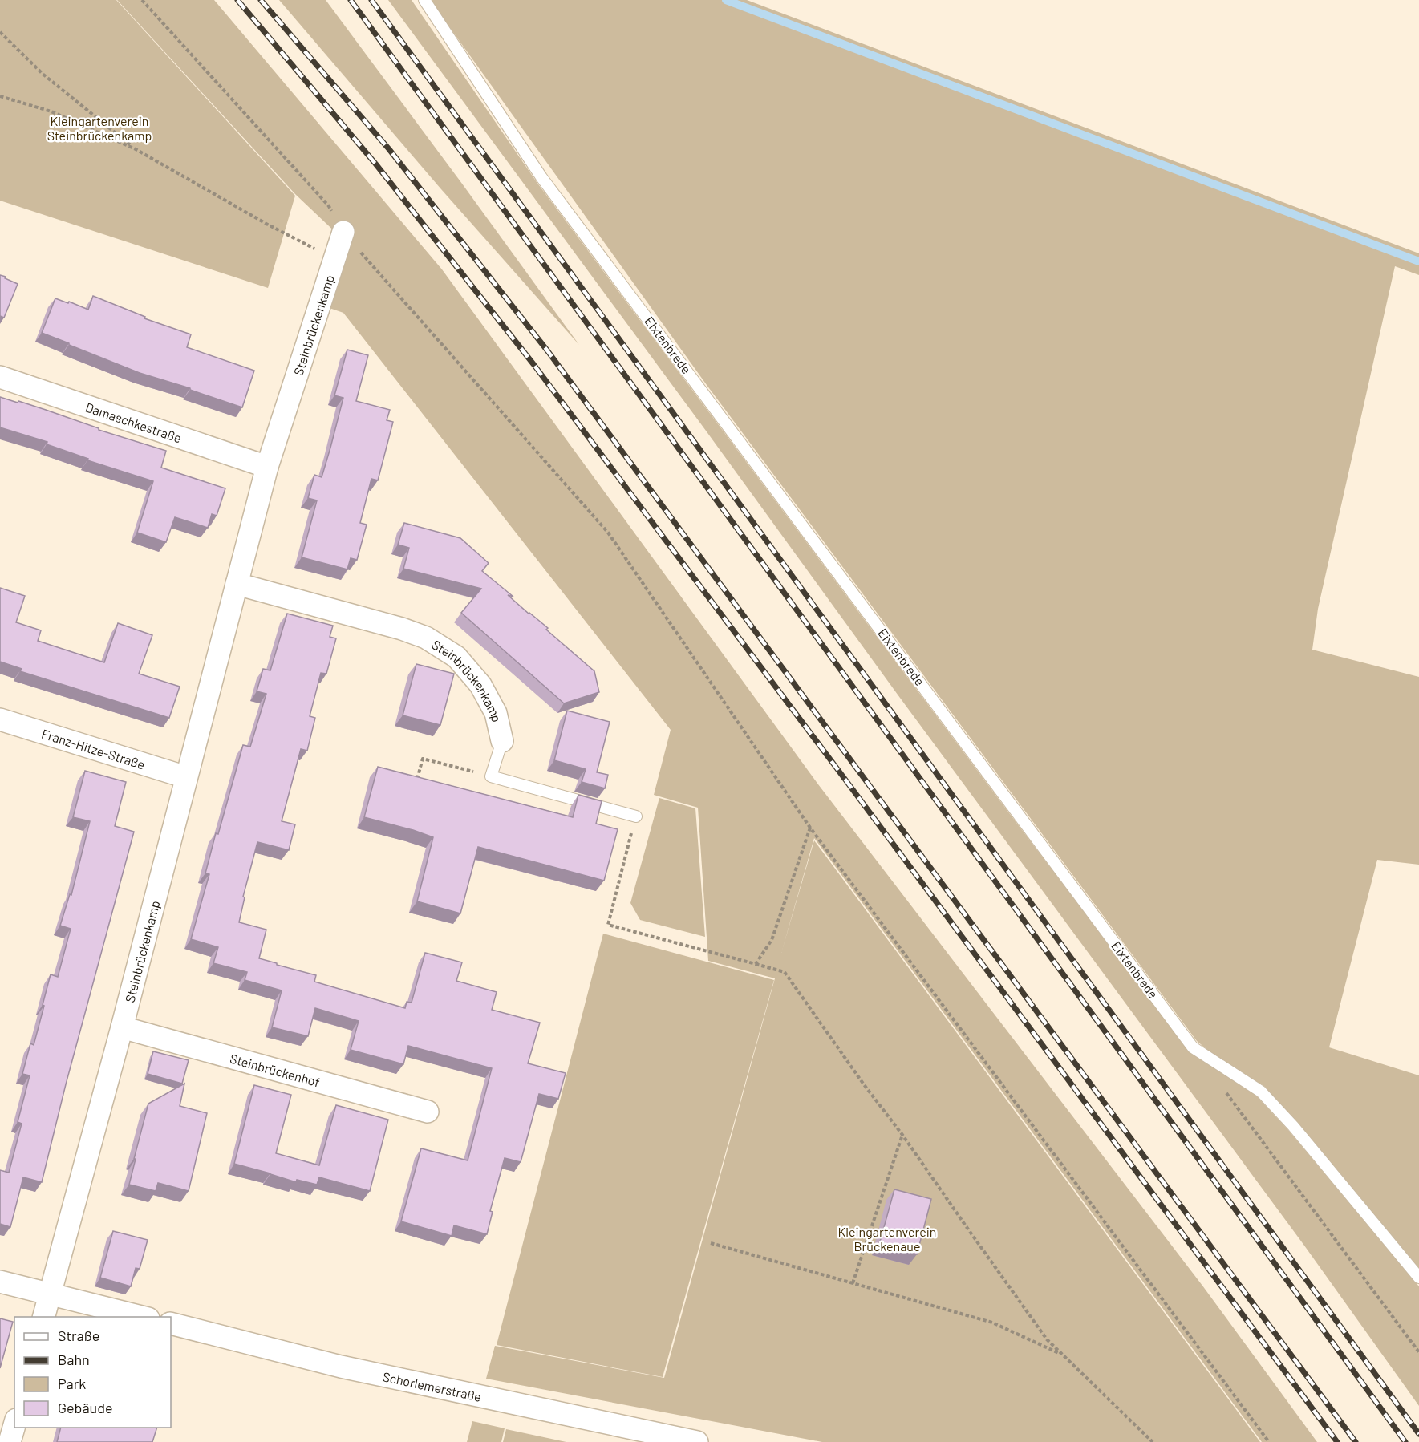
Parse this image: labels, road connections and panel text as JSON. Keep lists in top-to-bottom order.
{
  "streets": {
    "street": [
      "Steinbrückenkamp",
      "Damaschkestraße",
      "Franz-Hitze-Straße",
      "Steinbrückenhof",
      "Schorlemerstraße"
    ],
    "lane": ["Eixtenbrede"]
  },
  "crossings": [
    ["Steinbrückenkamp", "Damaschkestraße"],
    ["Steinbrückenkamp", "Franz-Hitze-Straße"],
    ["Steinbrückenkamp", "Steinbrückenhof"]
  ],
  "parks": ["Kleingartenverein Steinbrückenkamp", "Kleingartenverein Brückenaue"],
  "legend": [
    "Straße",
    "Bahn",
    "Park",
    "Gebäude"
  ]
}
